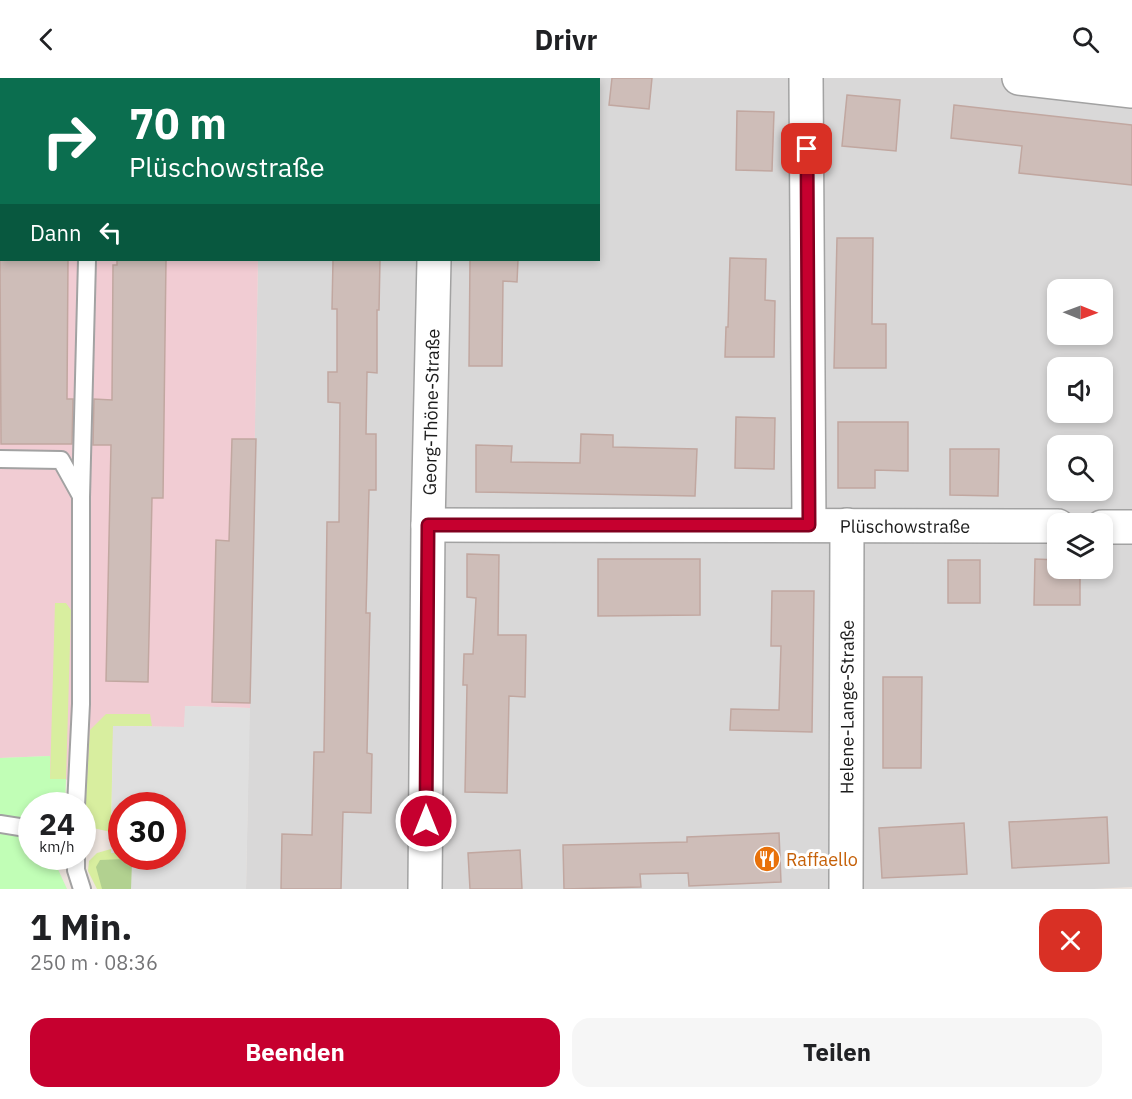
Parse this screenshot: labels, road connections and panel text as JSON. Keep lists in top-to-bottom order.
{
  "streets": {
    "street": ["Georg-Thöne-Straße", "Plüschowstraße", "Helene-Lange-Straße"]
  },
  "crossings": [
    ["Georg-Thöne-Straße", "Plüschowstraße"],
    ["Plüschowstraße", "Helene-Lange-Straße"]
  ],
  "places": {
    "restaurant": ["Raffaello"]
  },
  "north": "right",
  "page": {
    "header": "Drivr",
    "turn": ["70 m", "Plüschowstraße"],
    "then": "Dann",
    "speed": "24 km/h",
    "limit": "30",
    "heading": ["1 Min.", "250 m · 08:36"],
    "buttons": ["Beenden", "Teilen"]
  }
}
